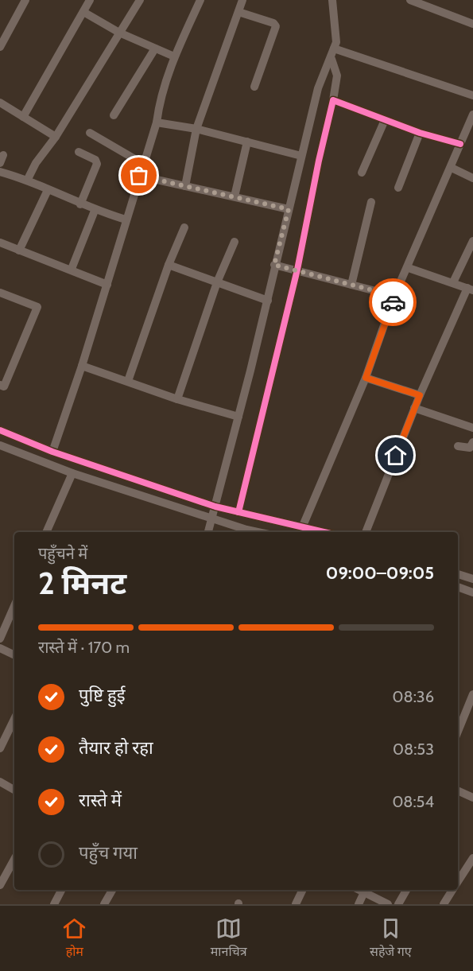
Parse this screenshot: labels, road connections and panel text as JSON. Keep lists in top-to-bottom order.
{
  "page": {
    "heading": ["2 मिनट", "पहुँचने में", "09:00–09:05"],
    "bar": "रास्ते में · 170 m",
    "list": [
      ["पुष्टि हुई", "08:36"],
      ["तैयार हो रहा", "08:53"],
      ["रास्ते में", "08:54"],
      "पहुँच गया"
    ],
    "tabs": ["होम", "मानचित्र", "सहेजे गए"]
  }
}
